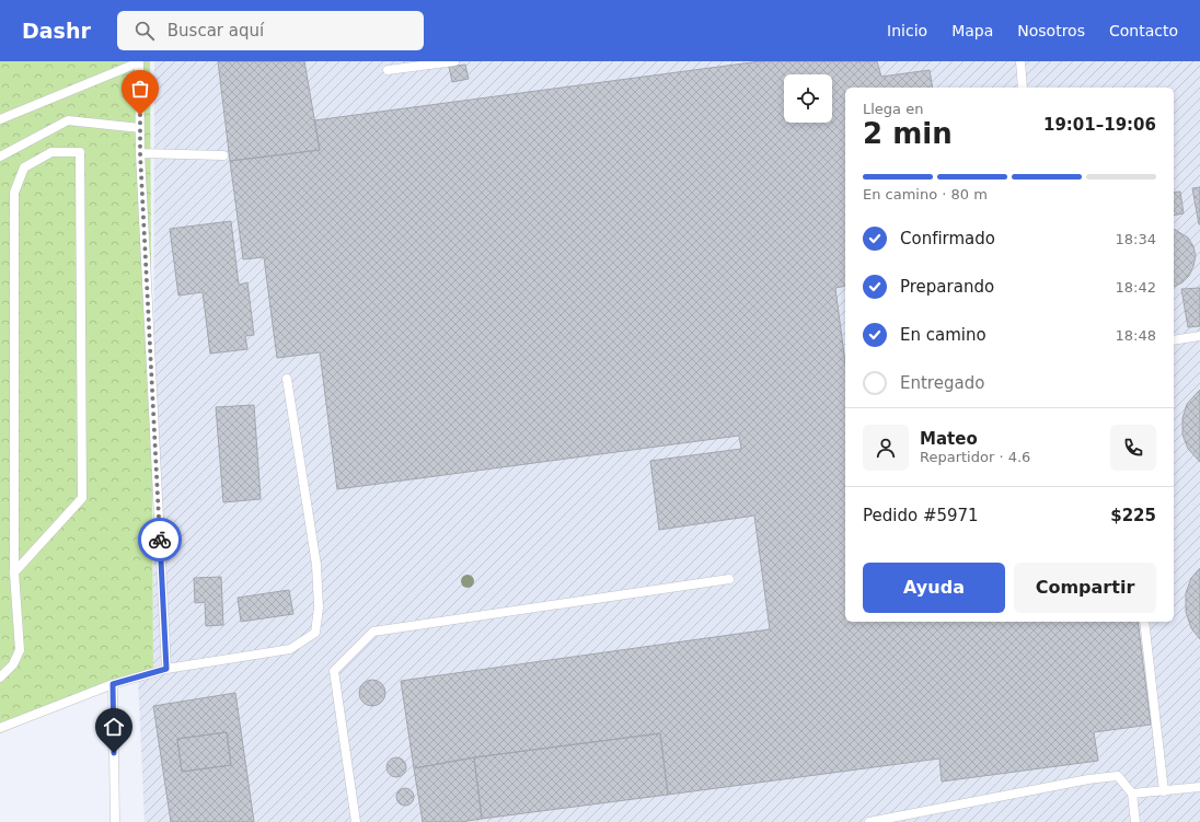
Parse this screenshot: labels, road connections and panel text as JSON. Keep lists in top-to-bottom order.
{
  "page": {
    "header": "Dashr",
    "search": "Buscar aquí",
    "nav": [
      "Inicio",
      "Mapa",
      "Nosotros",
      "Contacto"
    ],
    "heading": ["2 min", "Llega en", "19:01–19:06"],
    "panel": [
      "Mateo",
      "Repartidor · 4.6",
      "Pedido #5971",
      "$225"
    ],
    "bar": "En camino · 80 m",
    "list": [
      ["Confirmado", "18:34"],
      ["Preparando", "18:42"],
      ["En camino", "18:48"],
      "Entregado"
    ],
    "buttons": ["Ayuda", "Compartir"]
  }
}
